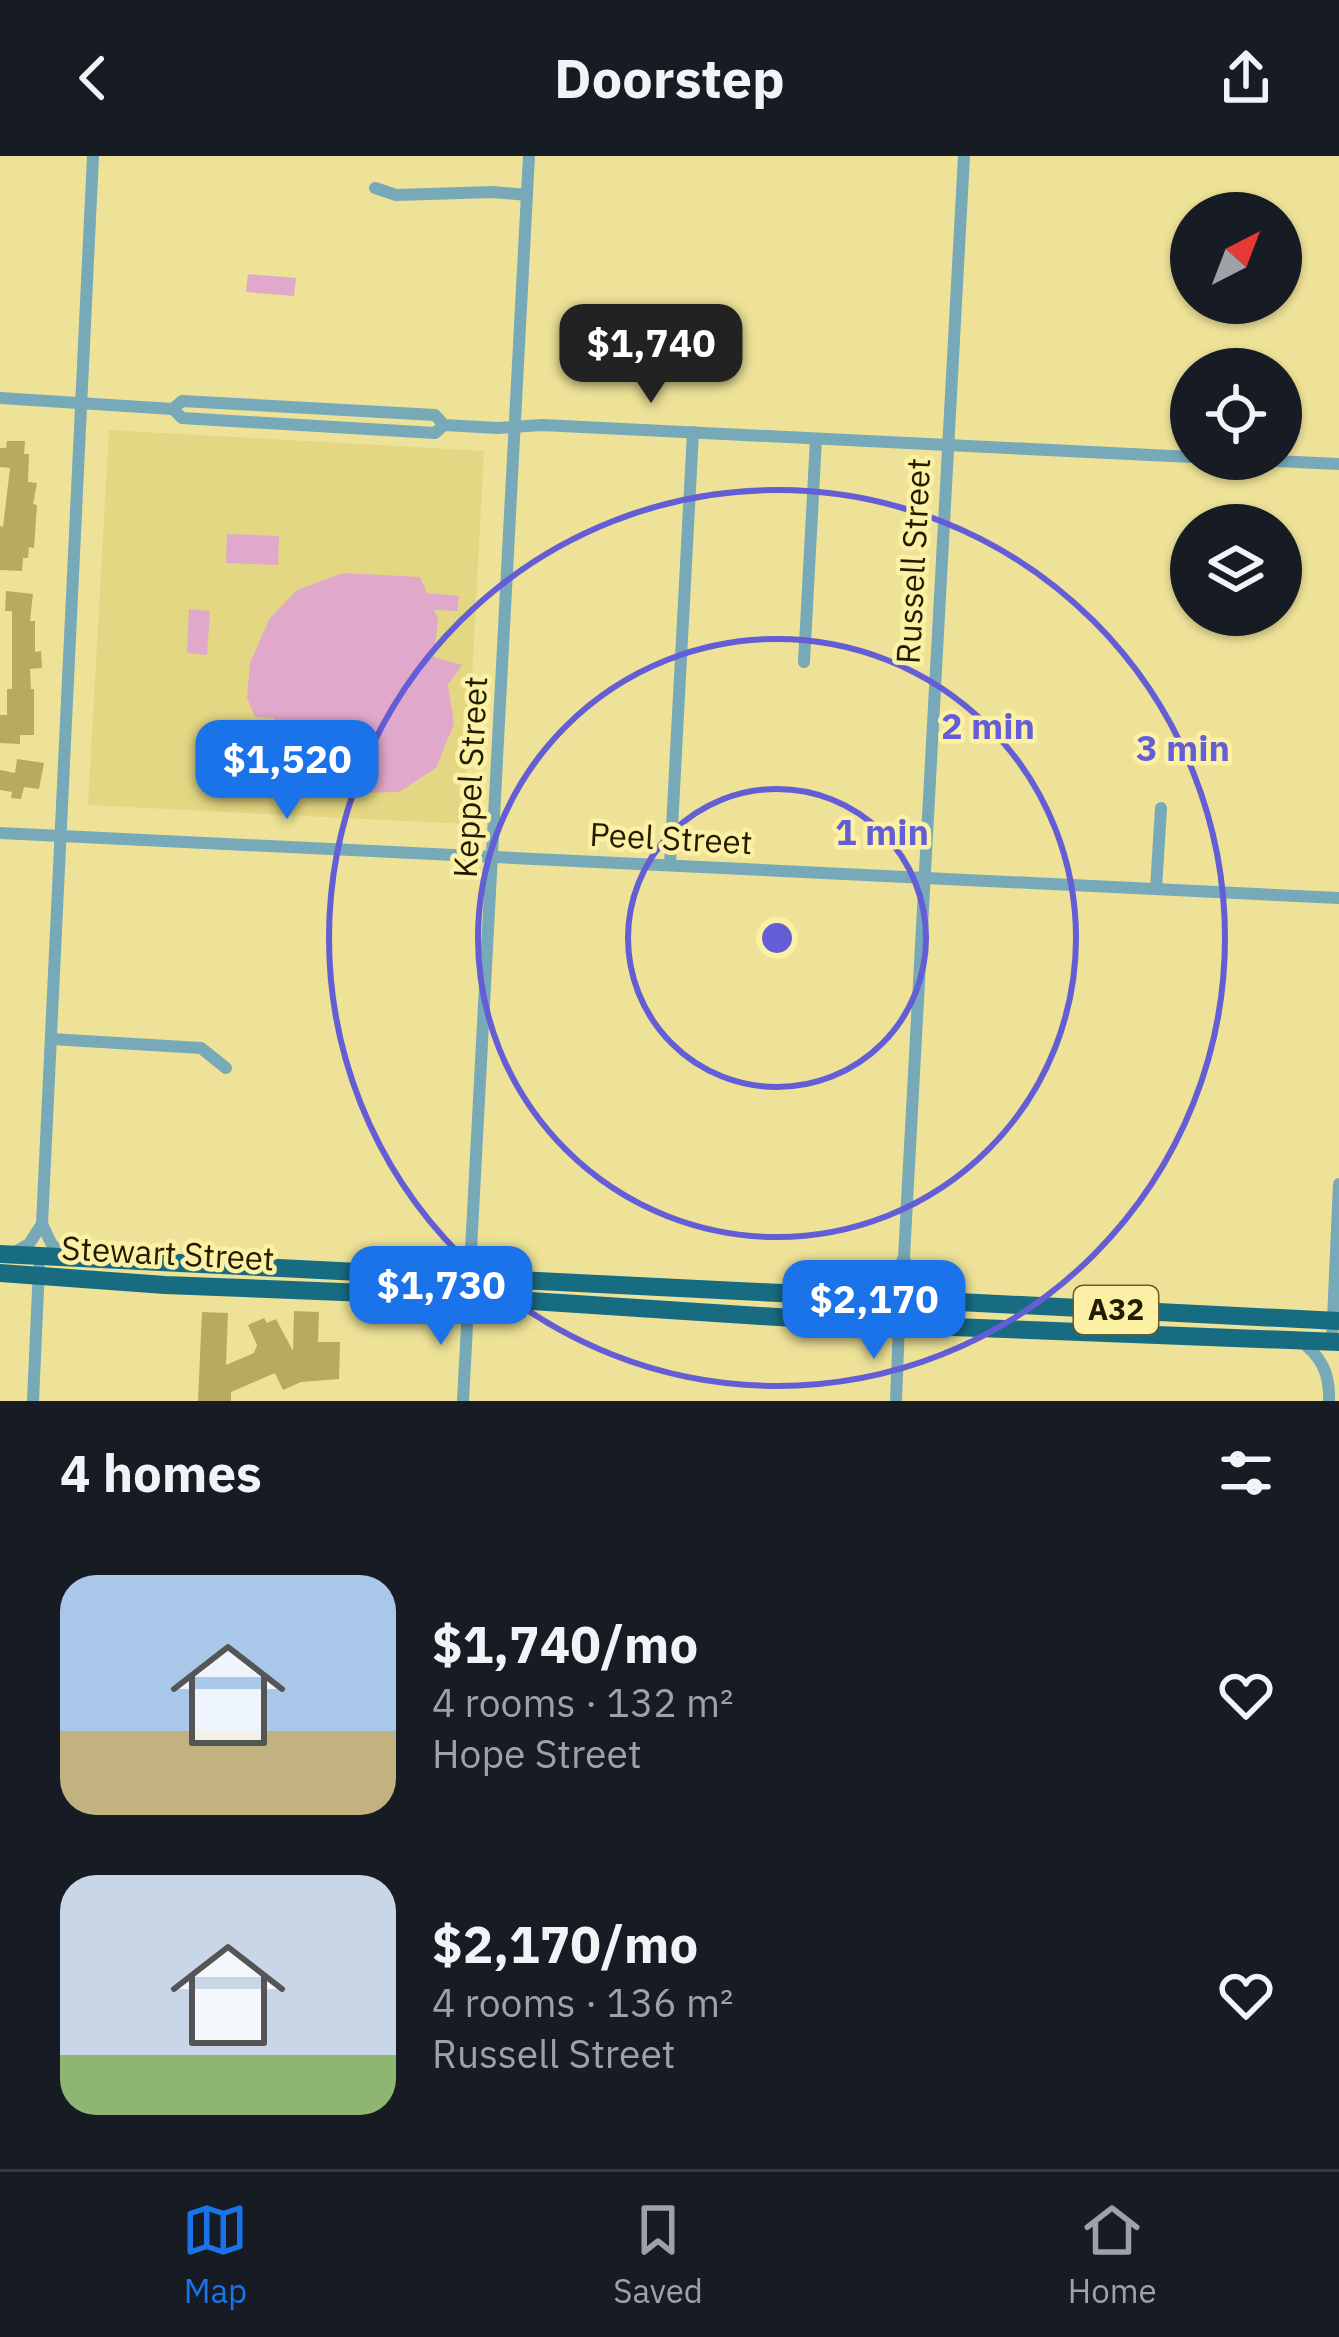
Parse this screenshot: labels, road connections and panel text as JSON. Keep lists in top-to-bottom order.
{
  "streets": {
    "highway": ["Stewart Street", "A32"],
    "street": ["Russell Street", "Keppel Street", "Peel Street"]
  },
  "crossings": [
    ["Russell Street", "Peel Street"],
    ["Keppel Street", "Peel Street"],
    ["Keppel Street", "Stewart Street"]
  ],
  "north": "top right",
  "page": {
    "header": "Doorstep",
    "price": [
      "$1,740",
      "$1,520",
      "$1,730",
      "$2,170"
    ],
    "heading": "4 homes",
    "list": [
      {
        "name": "$1,740/mo",
        "note": "4 rooms · 132 m² · Hope Street"
      },
      {
        "name": "$2,170/mo",
        "note": "4 rooms · 136 m² · Russell Street"
      }
    ],
    "tabs": ["Map", "Saved", "Home"]
  },
  "rings": ["2 min", "3 min", "1 min"]
}
